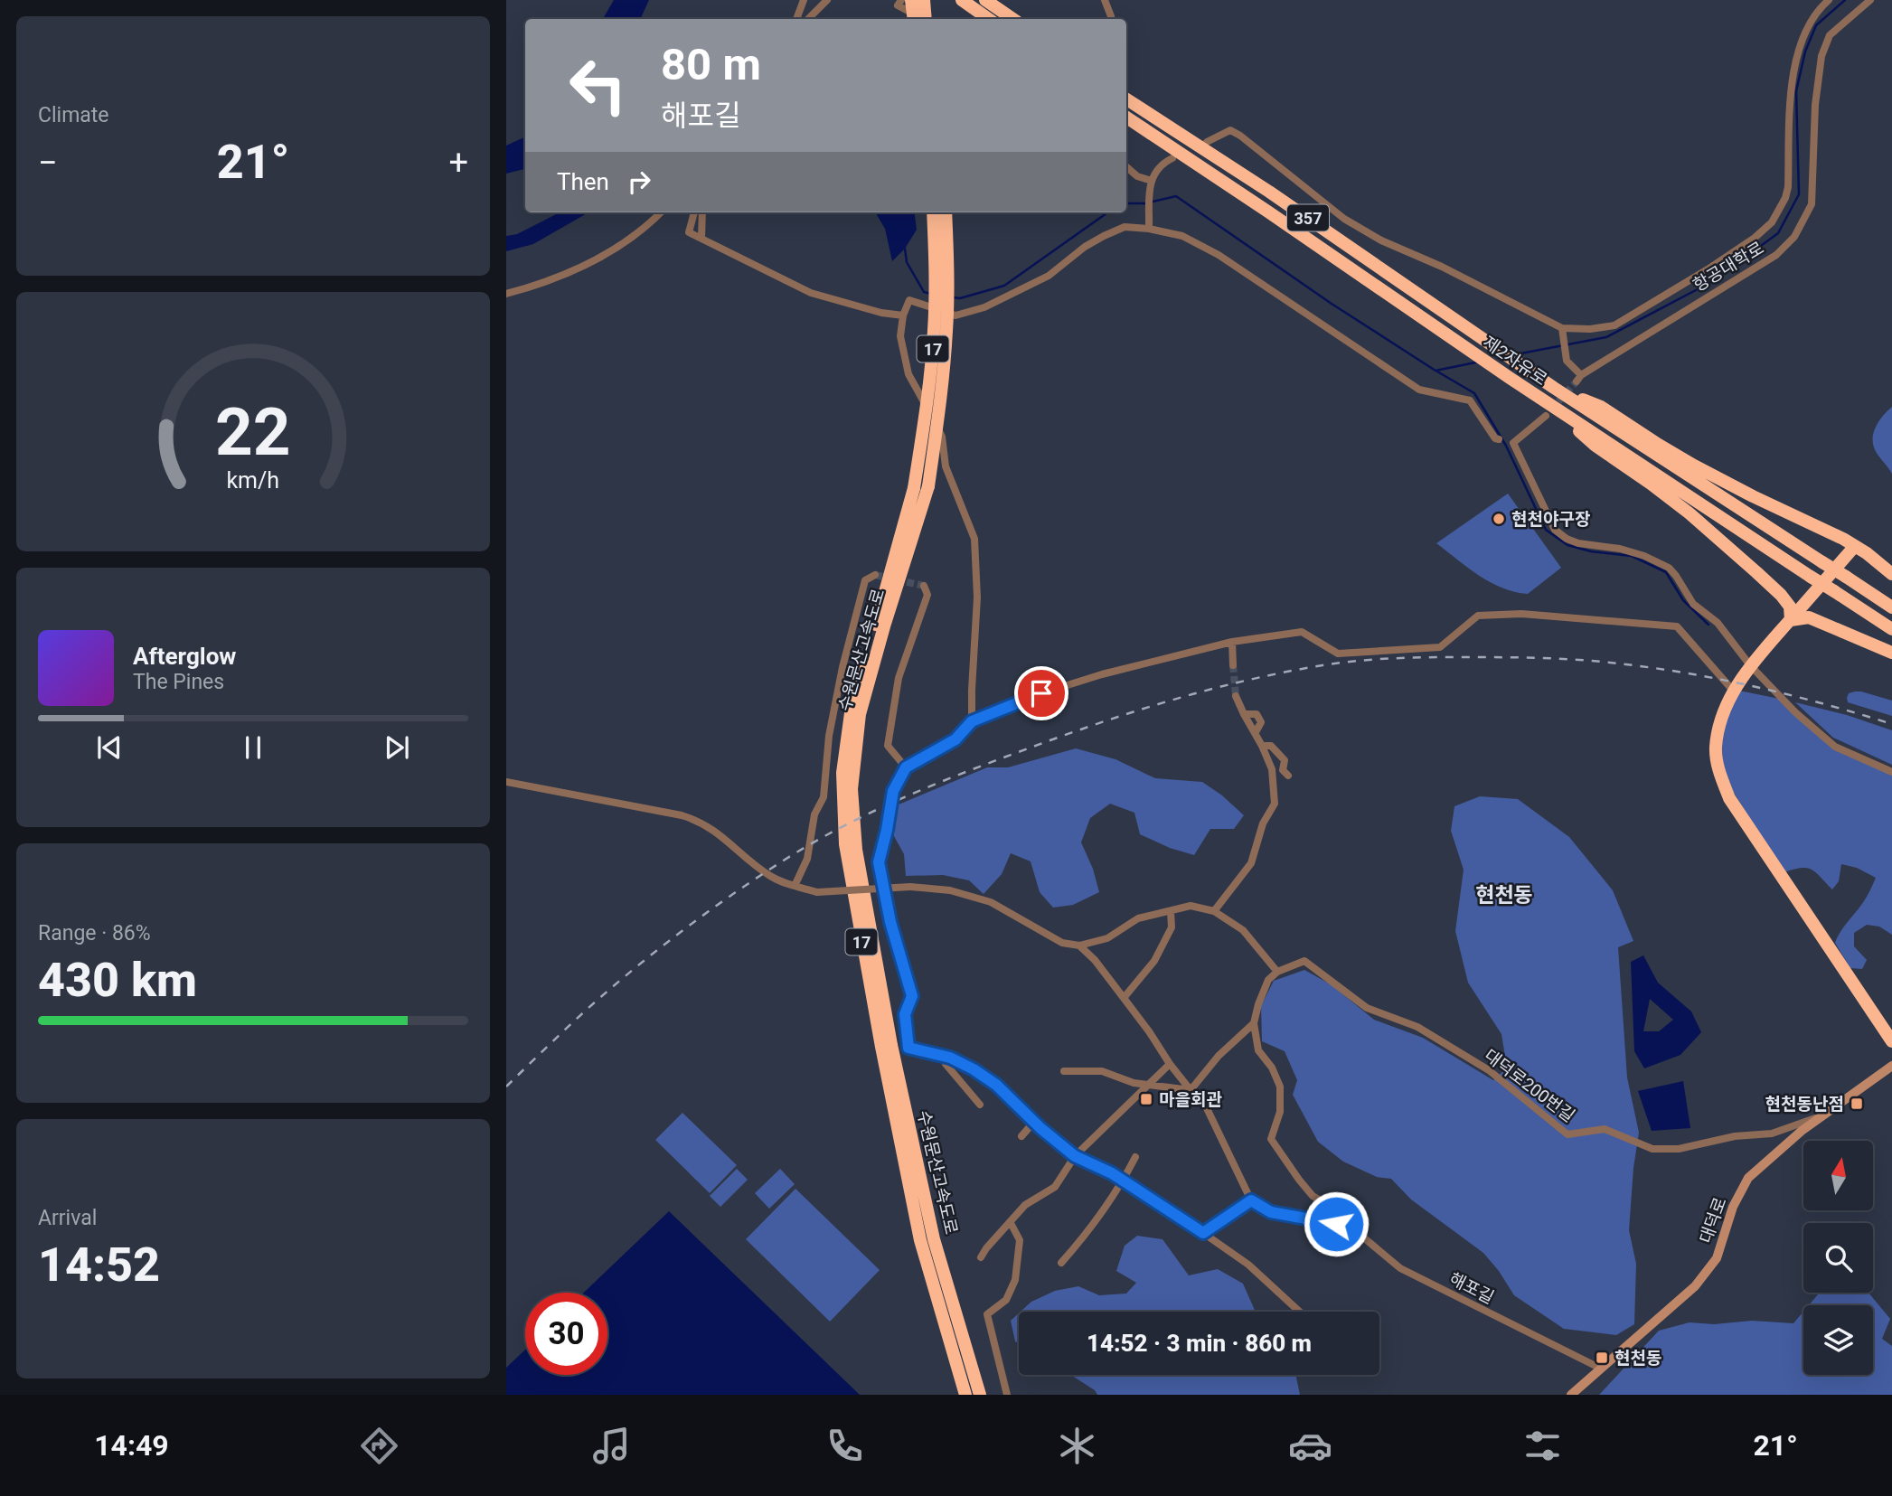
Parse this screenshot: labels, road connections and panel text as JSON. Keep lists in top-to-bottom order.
{
  "streets": {
    "highway": [
      "357",
      "17",
      "제2자유로",
      "수원문산고속도로"
    ],
    "street": [
      "항공대학로",
      "대덕로200번길",
      "대덕로",
      "해포길"
    ]
  },
  "crossings": [
    ["대덕로200번길", "대덕로"],
    ["대덕로", "해포길"]
  ],
  "districts": ["현천동"],
  "places": {
    "other": ["현천야구장"],
    "transit": ["마을회관", "현천동난점", "현천동"]
  },
  "north": "top",
  "page": {
    "tile": [
      "Climate",
      ["Range · 86%", "430 km"],
      ["Arrival", "14:52"]
    ],
    "turn": ["80 m", "해포길"],
    "heat": ["−", "21°", "+"],
    "then": "Then",
    "song": ["Afterglow", "The Pines"],
    "limit": "30",
    "trip": "14:52 · 3 min · 860 m",
    "tabs": ["14:49", "21°"],
    "gauge": ["22", "km/h"]
  }
}
